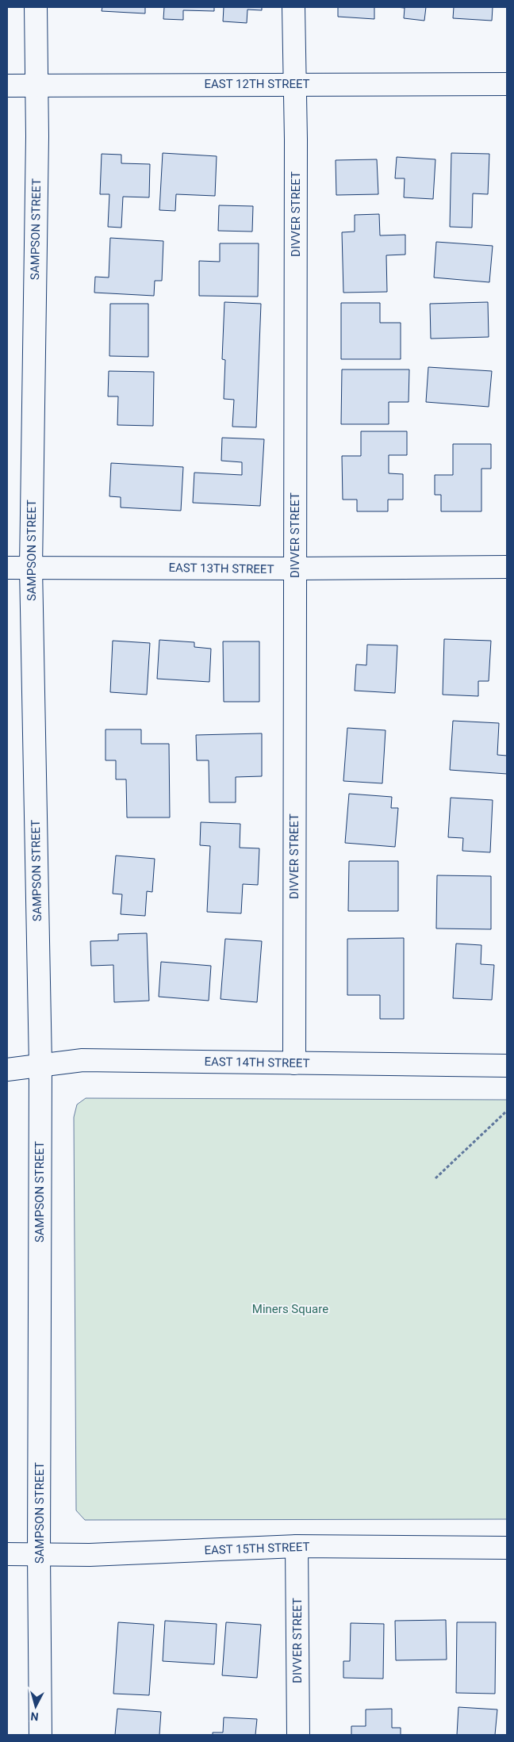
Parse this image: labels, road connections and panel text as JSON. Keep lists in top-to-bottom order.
{
  "streets": {
    "main road": [
      "EAST 12TH STREET",
      "DIVVER STREET",
      "SAMPSON STREET",
      "EAST 13TH STREET",
      "EAST 14TH STREET",
      "EAST 15TH STREET"
    ]
  },
  "crossings": [
    ["EAST 12TH STREET", "DIVVER STREET"],
    ["EAST 12TH STREET", "SAMPSON STREET"],
    ["DIVVER STREET", "EAST 13TH STREET"],
    ["DIVVER STREET", "EAST 14TH STREET"],
    ["DIVVER STREET", "EAST 15TH STREET"],
    ["SAMPSON STREET", "EAST 13TH STREET"],
    ["SAMPSON STREET", "EAST 14TH STREET"],
    ["SAMPSON STREET", "EAST 15TH STREET"]
  ],
  "parks": ["Miners Square"],
  "north": "bottom"
}
